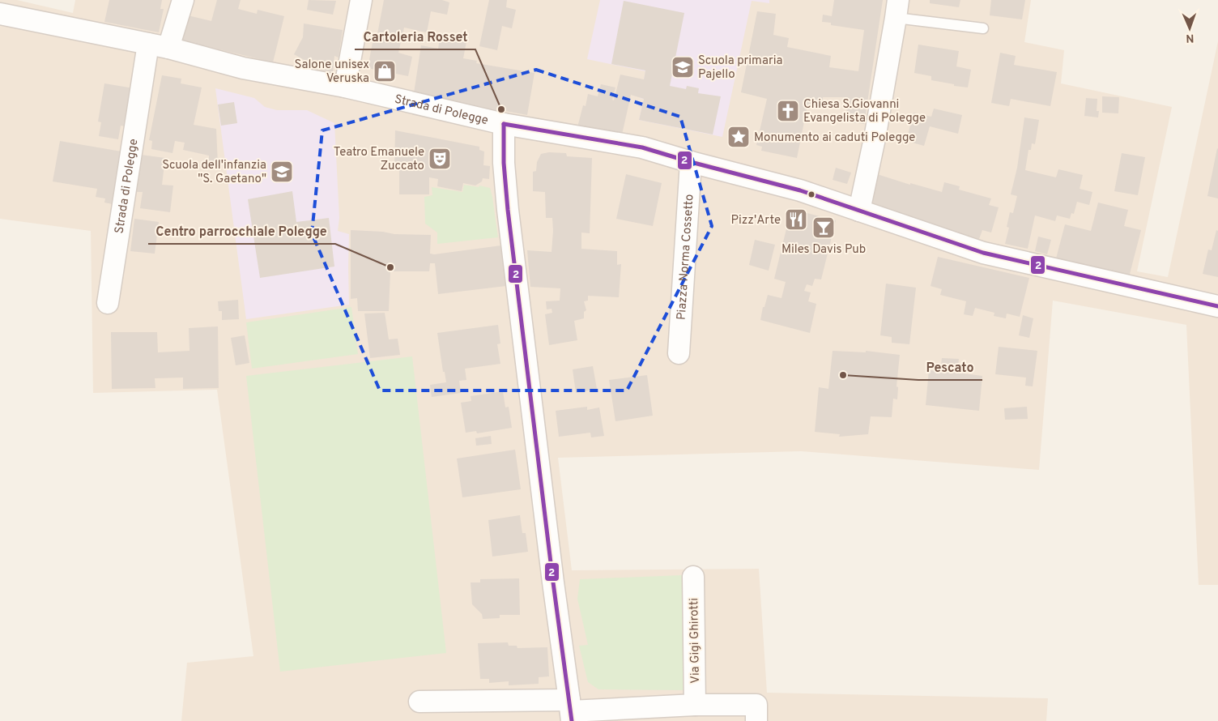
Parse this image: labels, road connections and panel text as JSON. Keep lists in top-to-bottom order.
{
  "streets": {
    "street": ["Strada di Polegge", "Piazza Norma Cossetto", "Via Gigi Ghirotti"]
  },
  "crossings": [
    ["Strada di Polegge", "Piazza Norma Cossetto"]
  ],
  "places": {
    "school or university": ["Scuola primaria Pajello", "Scuola dell'infanzia \"S. Gaetano\""],
    "shop": ["Salone unisex Veruska"],
    "other": ["Cartoleria Rosset", "Centro parrocchiale Polegge", "Pescato"],
    "church": ["Chiesa S.Giovanni Evangelista di Polegge"],
    "place": ["Monumento ai caduti Polegge"],
    "theatre": ["Teatro Emanuele Zuccato"],
    "restaurant": ["Pizz'Arte"],
    "bar": ["Miles Davis Pub"]
  },
  "lines": ["transit line 2"],
  "north": "bottom"
}
